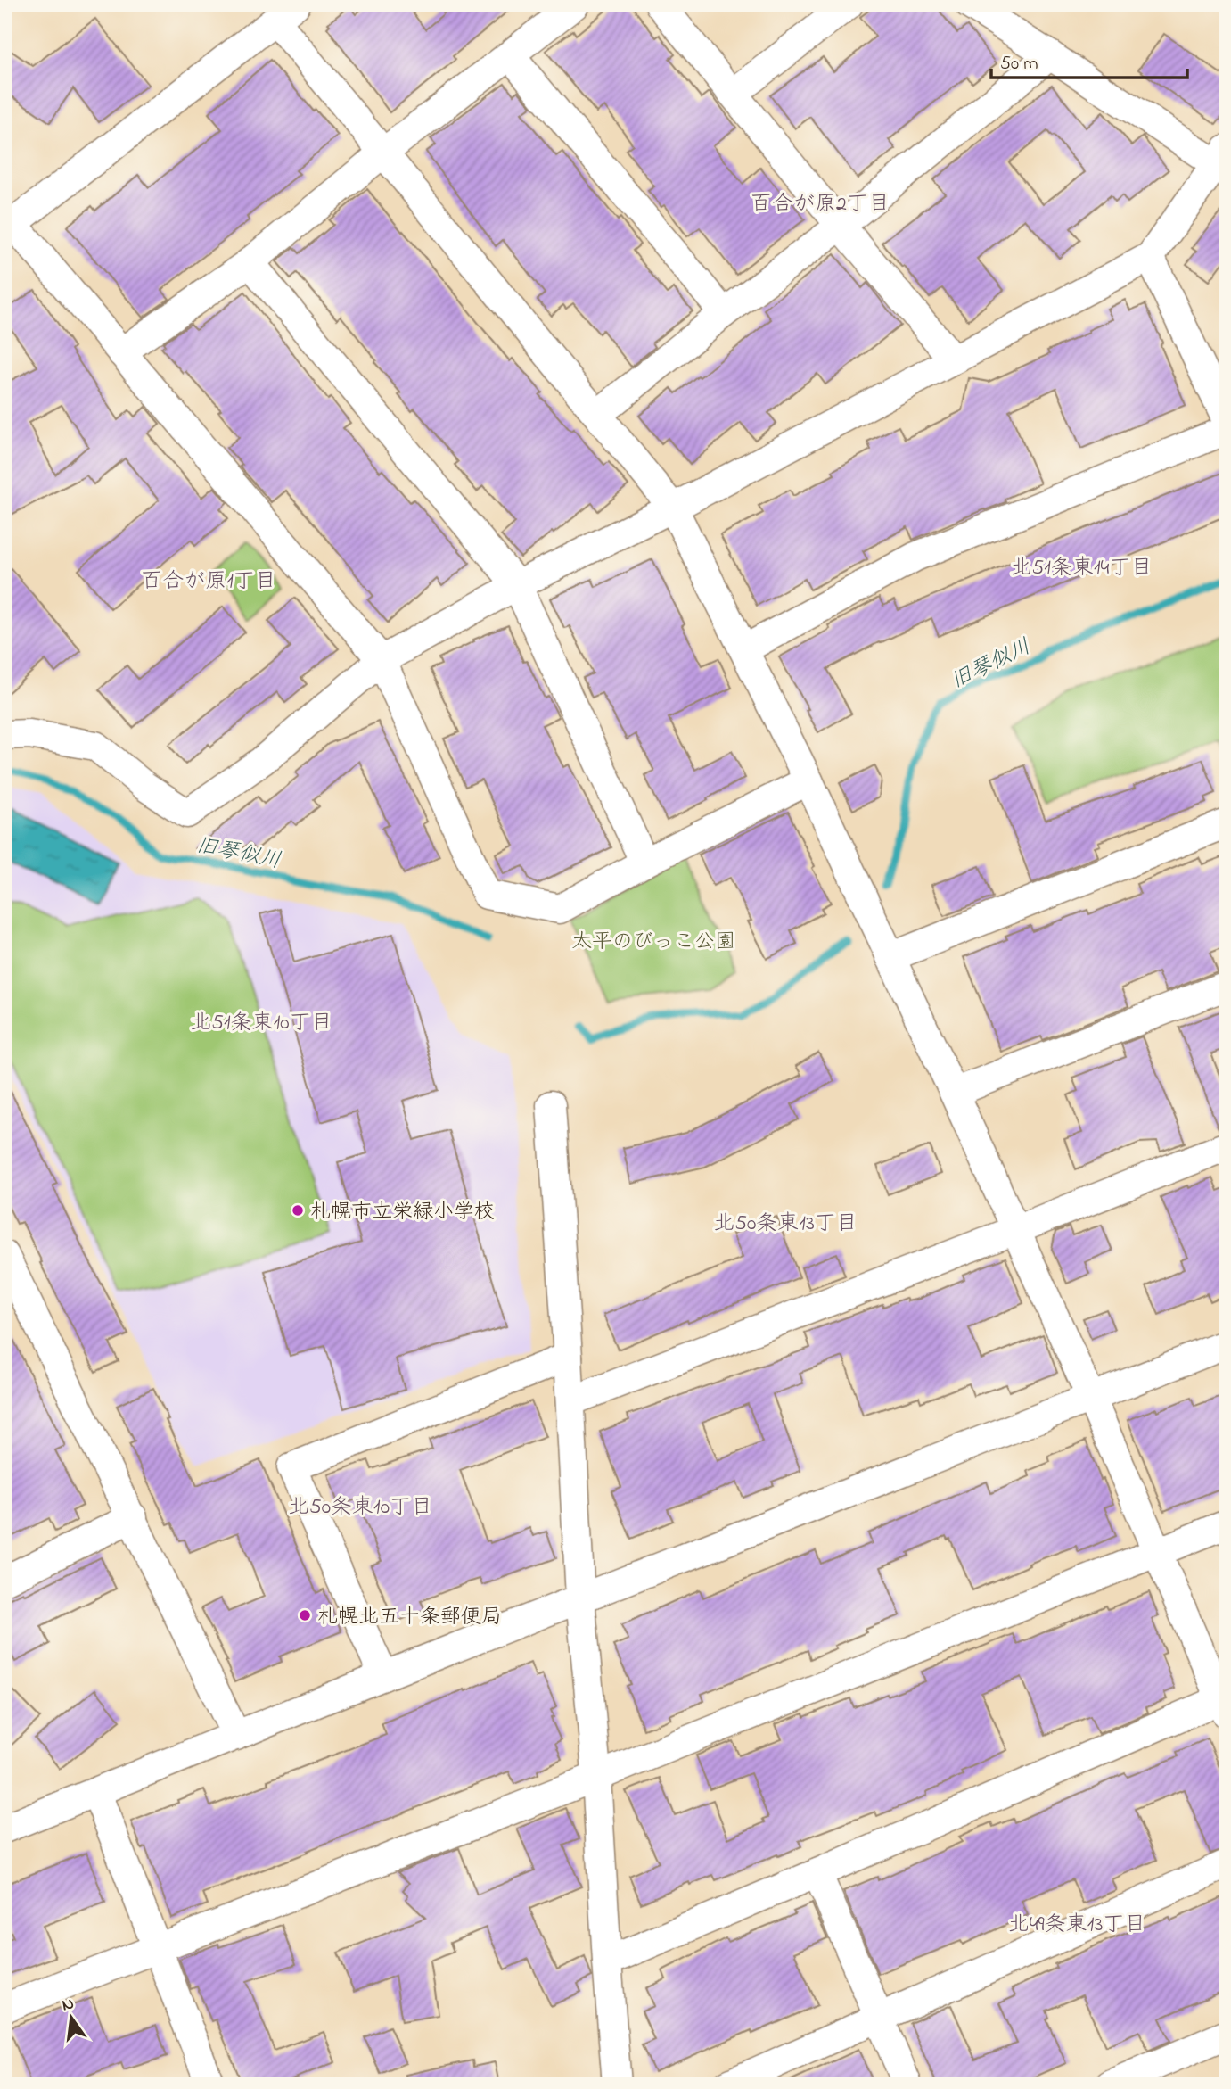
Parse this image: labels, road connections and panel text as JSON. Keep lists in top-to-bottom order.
{
  "districts": [
    "百合が原2丁目",
    "北51条東14丁目",
    "百合が原1丁目",
    "北51条東10丁目",
    "北50条東13丁目",
    "北50条東10丁目",
    "北49条東13丁目"
  ],
  "water": ["旧琴似川"],
  "parks": ["太平のびっこ公園"],
  "places": ["札幌市立栄緑小学校", "札幌北五十条郵便局"],
  "scale_bar": "50 m",
  "north": "top"
}
